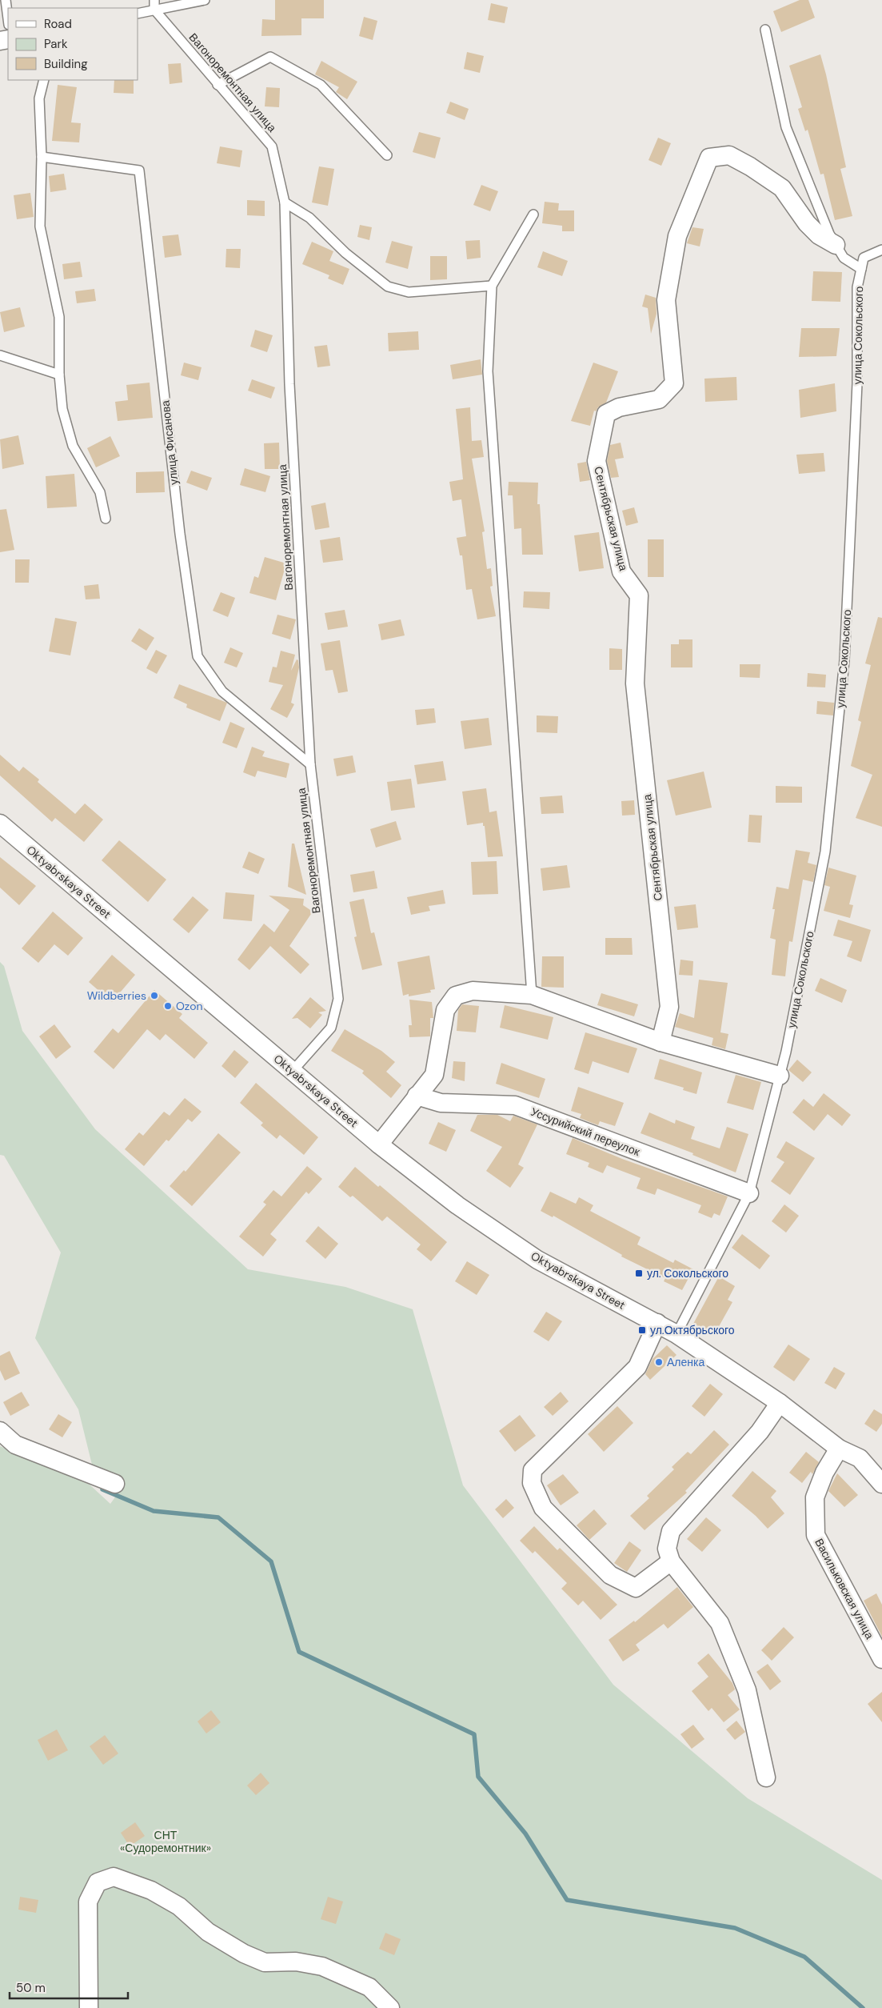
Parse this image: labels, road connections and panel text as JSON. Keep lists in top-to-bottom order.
{
  "streets": {
    "street": [
      "Сентябрьская улица",
      "Oktyabrskaya Street",
      "Уссурийский переулок",
      "Васильковская улица"
    ],
    "lane": ["Вагоноремонтная улица", "улица Сокольского", "улица Фисанова"]
  },
  "crossings": [
    ["Вагоноремонтная улица", "улица Фисанова"],
    ["Вагоноремонтная улица", "Oktyabrskaya Street"],
    ["улица Сокольского", "Oktyabrskaya Street"],
    ["улица Сокольского", "Уссурийский переулок"],
    ["Oktyabrskaya Street", "Васильковская улица"]
  ],
  "parks": ["СНТ «Судоремонтник»"],
  "places": {
    "other": ["Wildberries", "Ozon", "Аленка"],
    "transit": ["ул. Сокольского", "ул.Октябрьского"]
  },
  "legend": ["Road", "Park", "Building"],
  "scale_bar": "50 m"
}
